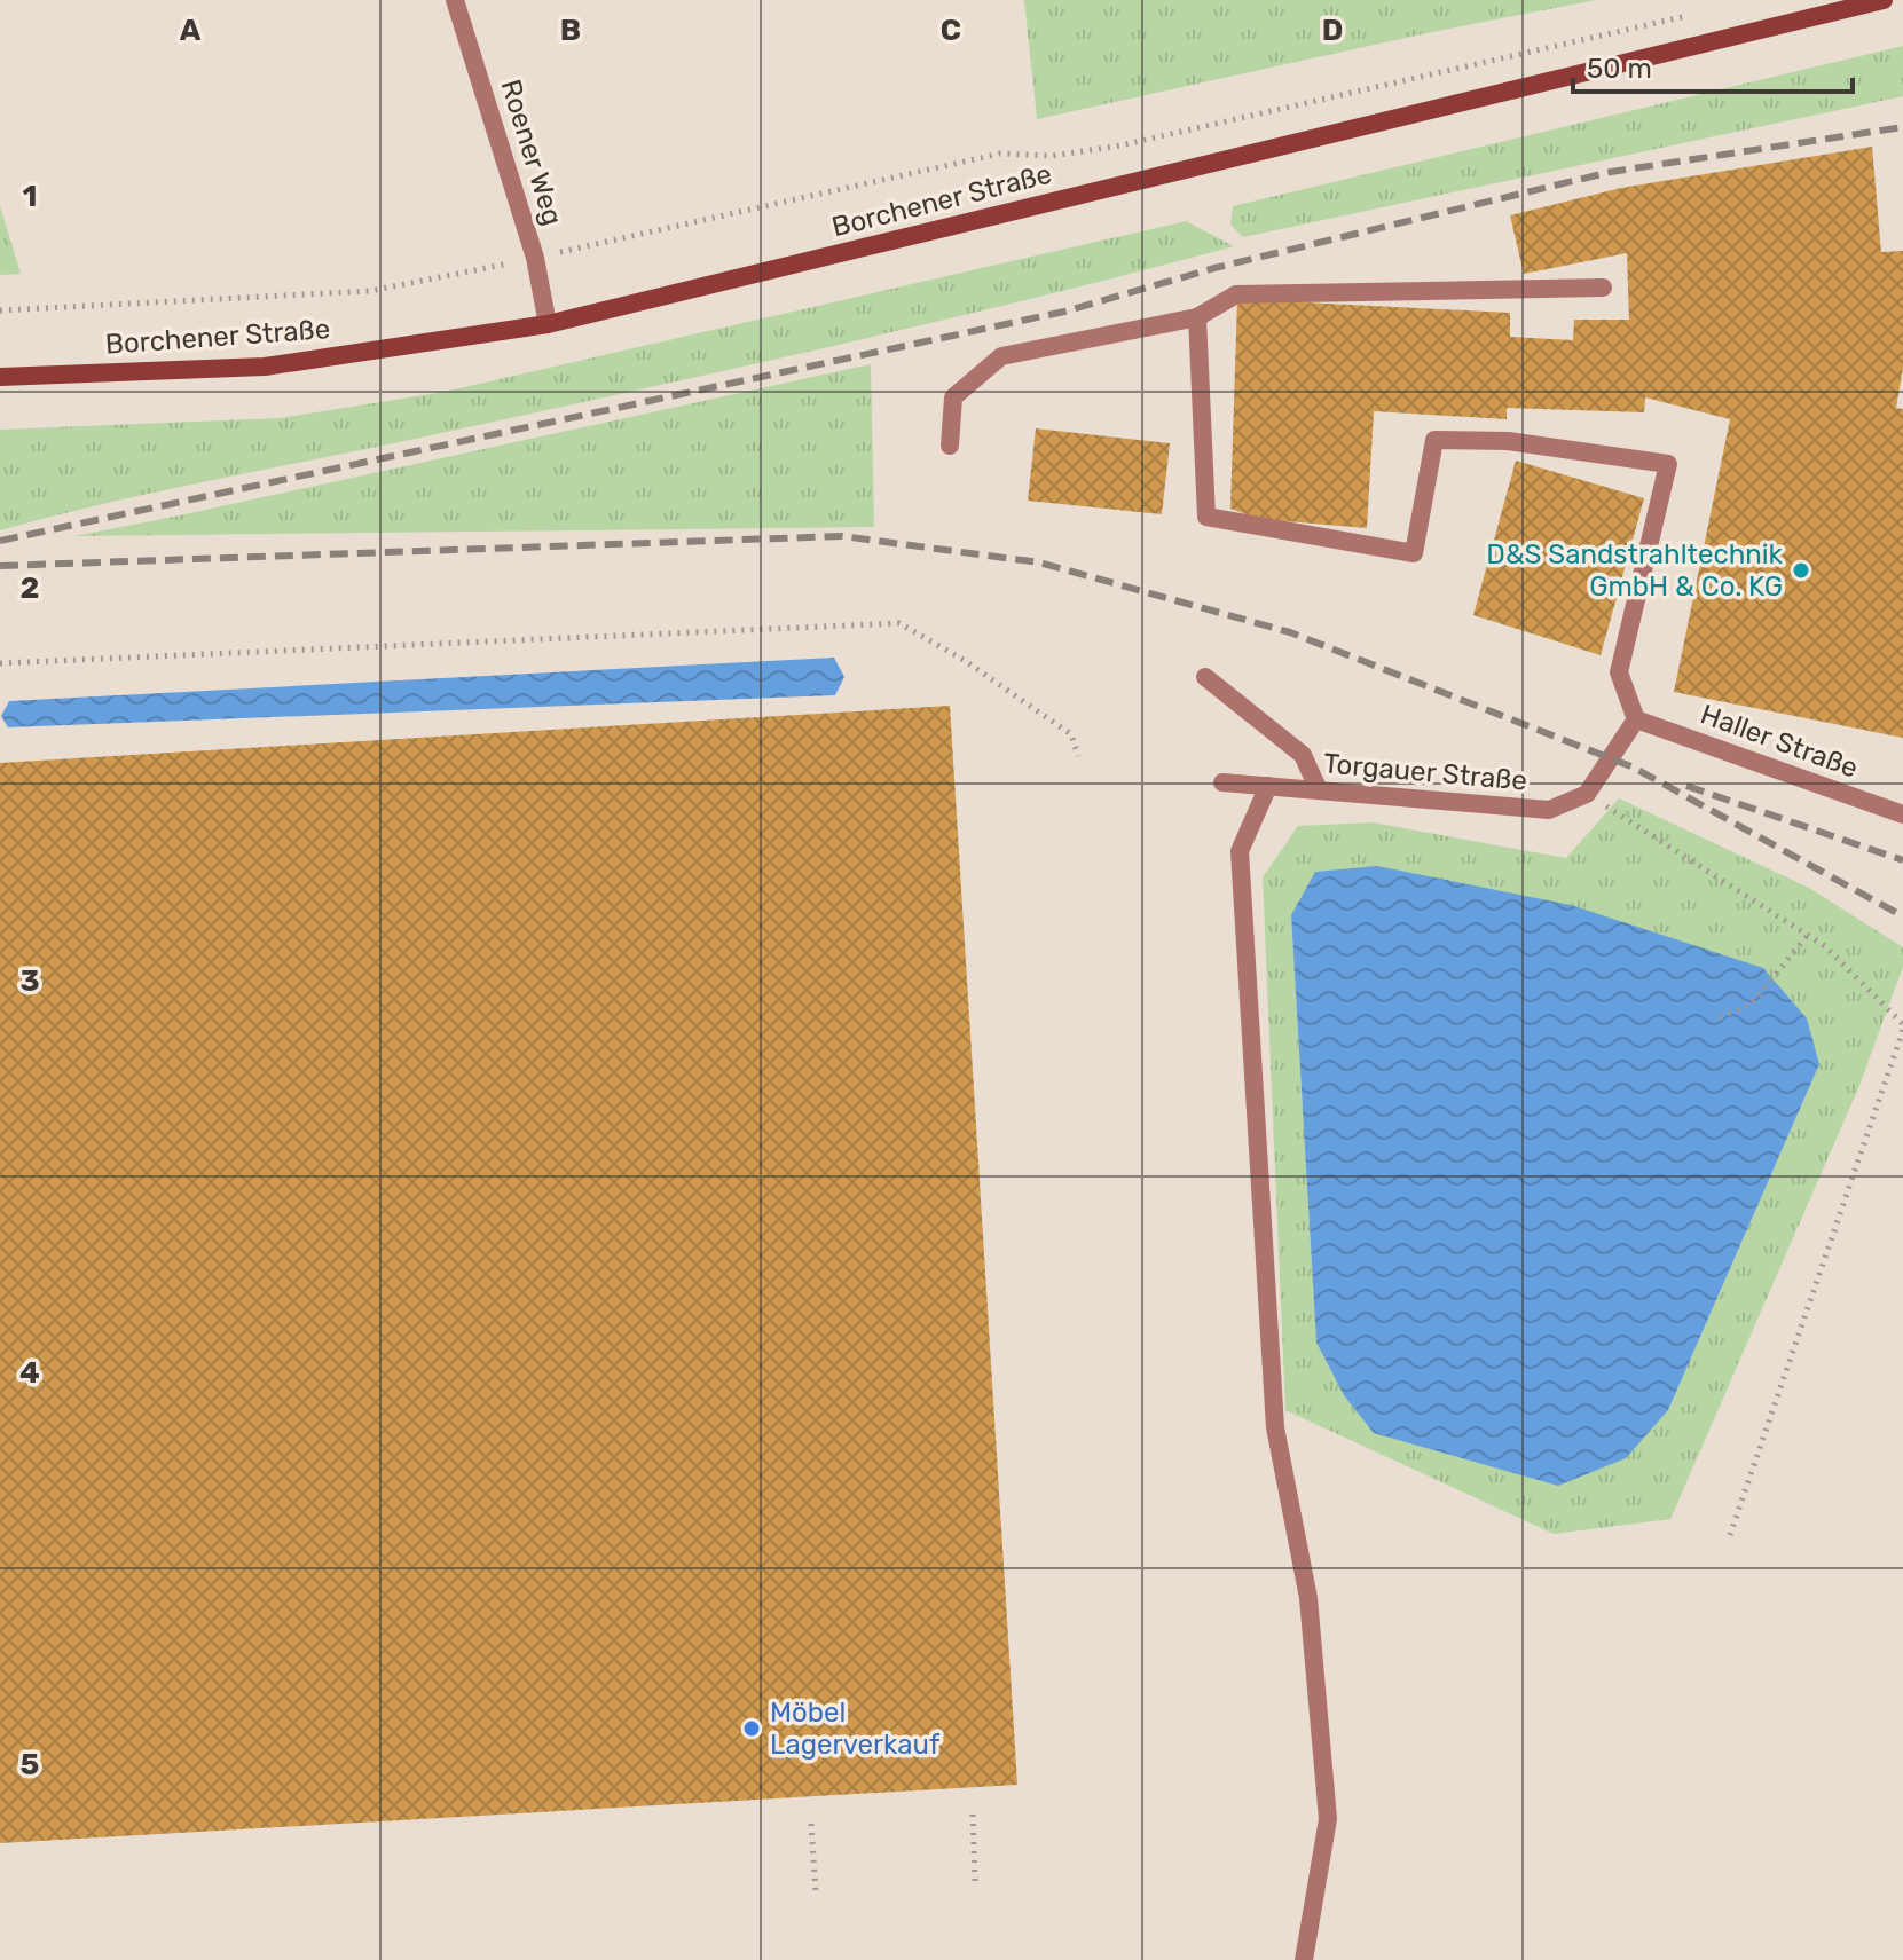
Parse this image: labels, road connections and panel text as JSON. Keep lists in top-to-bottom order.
{
  "streets": {
    "main road": ["Borchener Straße"],
    "street": ["Roener Weg", "Haller Straße", "Torgauer Straße"]
  },
  "crossings": [
    ["Roener Weg", "Borchener Straße"]
  ],
  "places": ["D&S Sandstrahltechnik GmbH & Co. KG", "Möbel Lagerverkauf"],
  "scale_bar": "50 m",
  "grid": {
    "columns": [
      "A",
      "B",
      "C",
      "D"
    ],
    "rows": [
      "1",
      "2",
      "3",
      "4",
      "5"
    ]
  }
}
